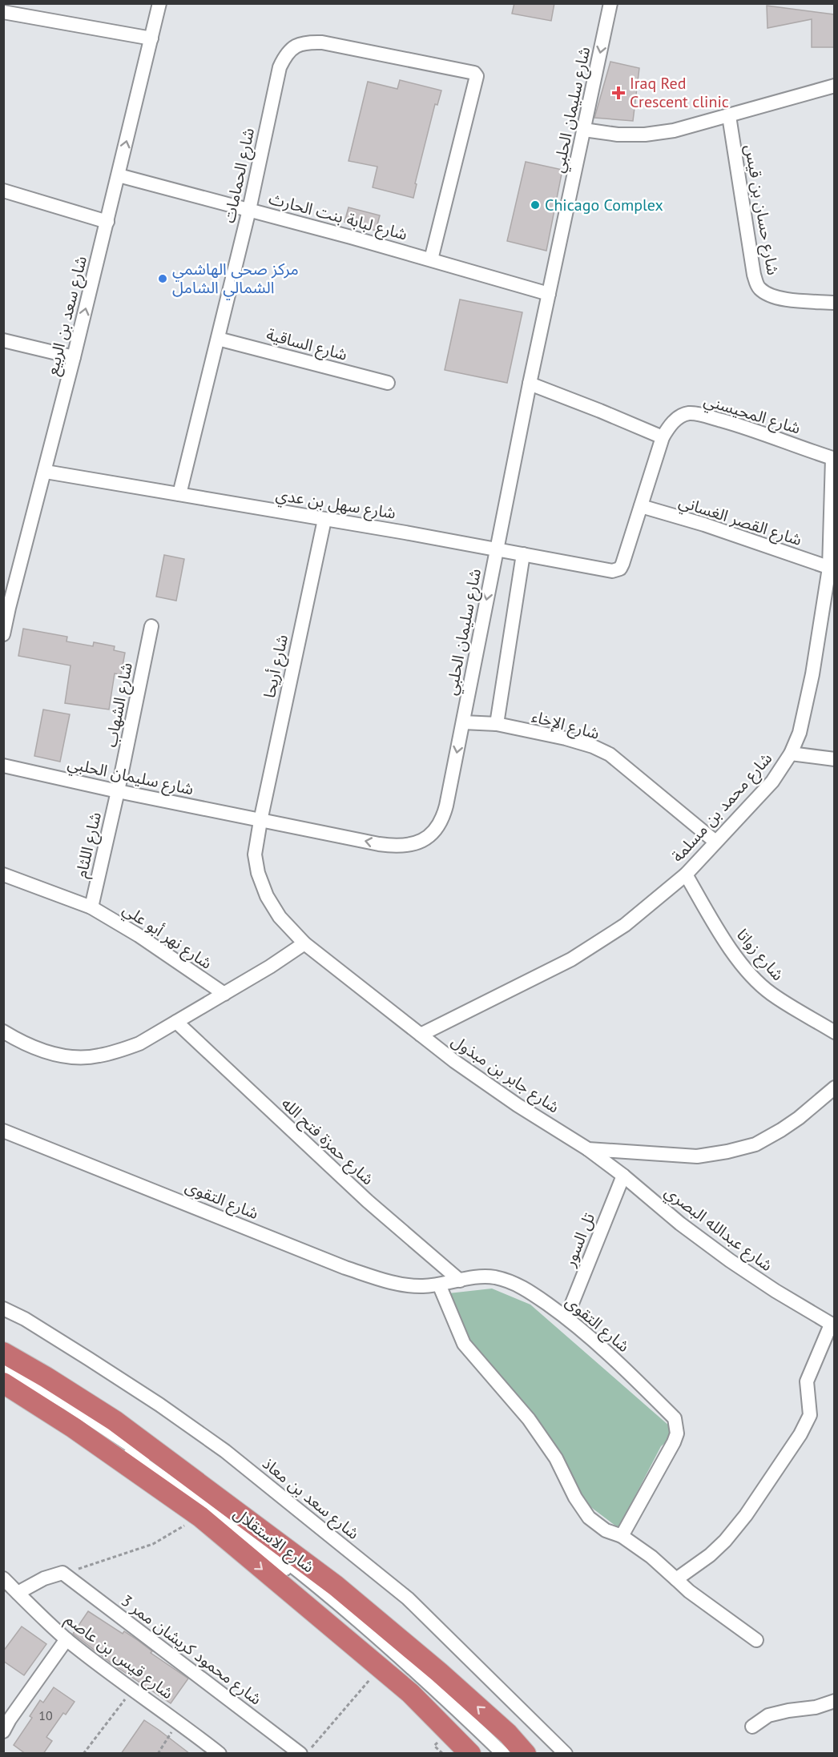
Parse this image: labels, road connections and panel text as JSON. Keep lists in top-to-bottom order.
{
  "streets": {
    "highway": ["شارع الاستقلال"],
    "street": [
      "شارع سليمان الحلبي",
      "شارع الحمامات",
      "شارع حسان بن قيس",
      "شارع لبابة بنت الحارث",
      "شارع سعد بن الربيع",
      "شارع الساقية",
      "شارع المحيسني",
      "شارع سهل بن عدي",
      "شارع القصر الغساني",
      "شارع أريحا",
      "شارع الشهاب",
      "شارع الإخاء",
      "شارع محمد بن مسلمة",
      "شارع اللثام",
      "شارع نهر أبو علي",
      "شارع زواتا",
      "شارع جابر بن مبذول",
      "شارع حمزة فتح الله",
      "شارع التقوى",
      "شارع عبدالله البصري",
      "تل السور",
      "شارع سعد بن معاذ",
      "شارع محمود كريشان ممر 3",
      "شارع قيس بن عاصم"
    ]
  },
  "crossings": [
    ["شارع سليمان الحلبي", "شارع لبابة بنت الحارث"],
    ["شارع سليمان الحلبي", "شارع سهل بن عدي"],
    ["شارع سليمان الحلبي", "شارع أريحا"],
    ["شارع سليمان الحلبي", "شارع الشهاب"],
    ["شارع سليمان الحلبي", "شارع الإخاء"],
    ["شارع سليمان الحلبي", "شارع اللثام"],
    ["شارع سليمان الحلبي", "شارع جابر بن مبذول"],
    ["شارع الحمامات", "شارع لبابة بنت الحارث"],
    ["شارع الحمامات", "شارع الساقية"],
    ["شارع الحمامات", "شارع سهل بن عدي"],
    ["شارع لبابة بنت الحارث", "شارع سعد بن الربيع"],
    ["شارع سعد بن الربيع", "شارع سهل بن عدي"],
    ["شارع المحيسني", "شارع سهل بن عدي"],
    ["شارع المحيسني", "شارع القصر الغساني"],
    ["شارع المحيسني", "شارع محمد بن مسلمة"],
    ["شارع سهل بن عدي", "شارع أريحا"],
    ["شارع القصر الغساني", "شارع محمد بن مسلمة"],
    ["شارع أريحا", "شارع جابر بن مبذول"],
    ["شارع الشهاب", "شارع اللثام"],
    ["شارع الإخاء", "شارع محمد بن مسلمة"],
    ["شارع محمد بن مسلمة", "شارع زواتا"],
    ["شارع محمد بن مسلمة", "شارع جابر بن مبذول"],
    ["شارع اللثام", "شارع نهر أبو علي"],
    ["شارع جابر بن مبذول", "شارع عبدالله البصري"],
    ["شارع حمزة فتح الله", "شارع التقوى"],
    ["شارع التقوى", "تل السور"],
    ["شارع عبدالله البصري", "تل السور"]
  ],
  "one_way": ["شارع سعد بن الربيع"],
  "places": {
    "health": ["Iraq Red Crescent clinic"],
    "other": ["Chicago Complex", "مركز صحي الهاشمي الشمالي الشامل"]
  },
  "house_numbers": ["10"]
}
